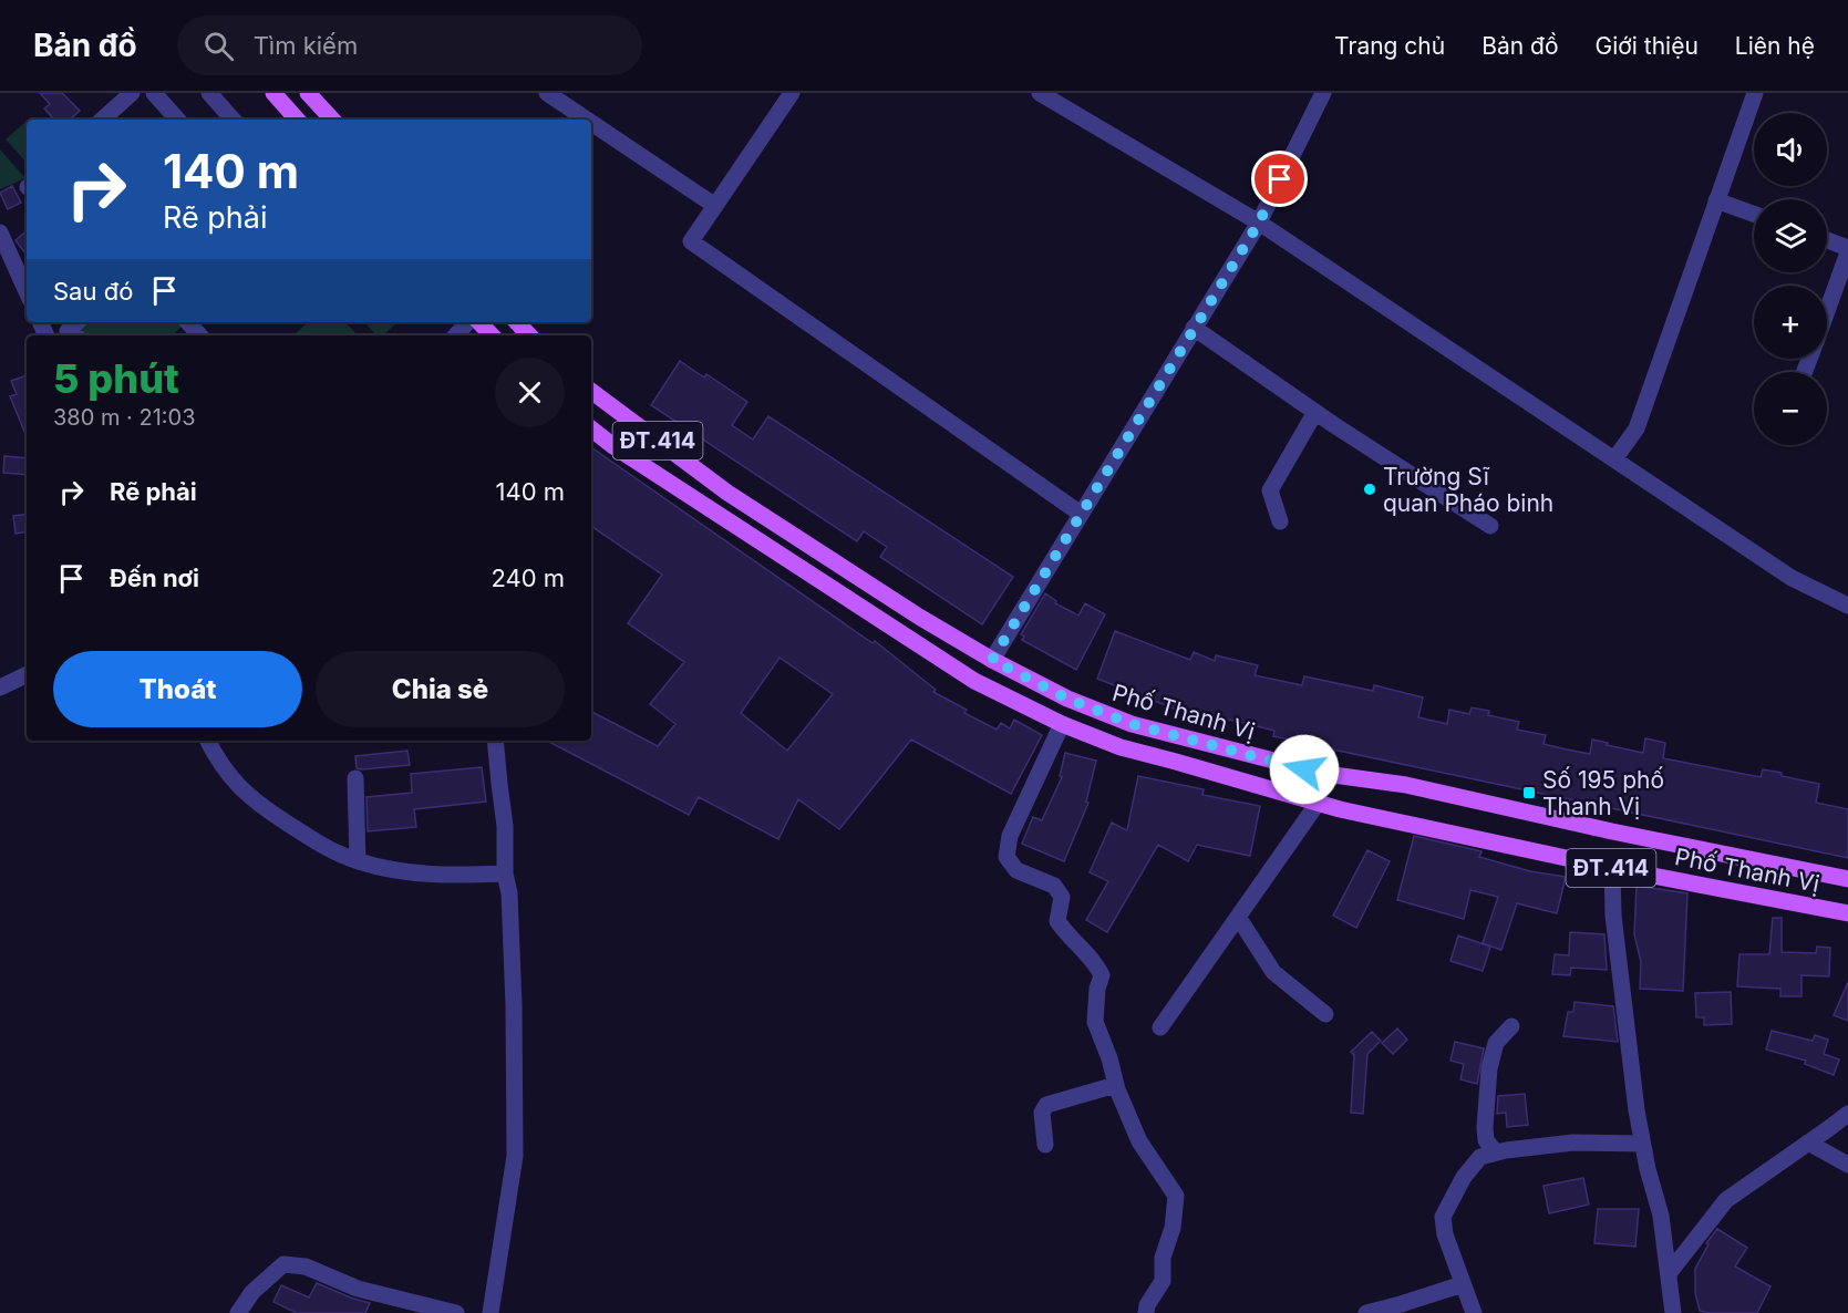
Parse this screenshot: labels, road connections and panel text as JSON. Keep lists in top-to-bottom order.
{
  "streets": {
    "main road": ["ĐT.414", "Phố Thanh Vị"]
  },
  "places": {
    "other": ["Trường Sĩ quan Pháo binh"],
    "transit": ["Số 195 phố Thanh Vị"]
  },
  "page": {
    "header": "Bản đồ",
    "search": "Tìm kiếm",
    "nav": [
      "Trang chủ",
      "Bản đồ",
      "Giới thiệu",
      "Liên hệ"
    ],
    "map_buttons": ["+", "−"],
    "turn": ["140 m", "Rẽ phải"],
    "then": "Sau đó",
    "heading": ["5 phút", "380 m · 21:03"],
    "list": [
      {
        "name": "Rẽ phải",
        "value": "140 m"
      },
      {
        "name": "Đến nơi",
        "value": "240 m"
      }
    ],
    "buttons": ["Thoát", "Chia sẻ"]
  }
}
